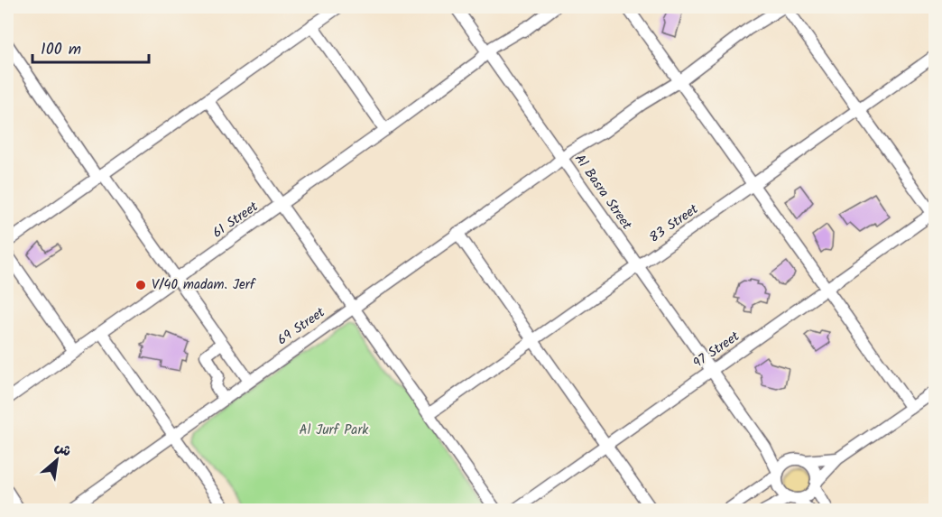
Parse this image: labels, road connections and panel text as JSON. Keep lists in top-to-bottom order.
{
  "streets": {
    "street": [
      "Al Basra Street",
      "61 Street",
      "83 Street",
      "69 Street",
      "97 Street"
    ]
  },
  "crossings": [
    ["Al Basra Street", "61 Street"],
    ["Al Basra Street", "83 Street"],
    ["Al Basra Street", "69 Street"],
    ["Al Basra Street", "97 Street"]
  ],
  "parks": ["Al Jurf Park"],
  "places": ["V/40 madam. Jerf"],
  "scale_bar": "100 m",
  "north": "top right"
}
